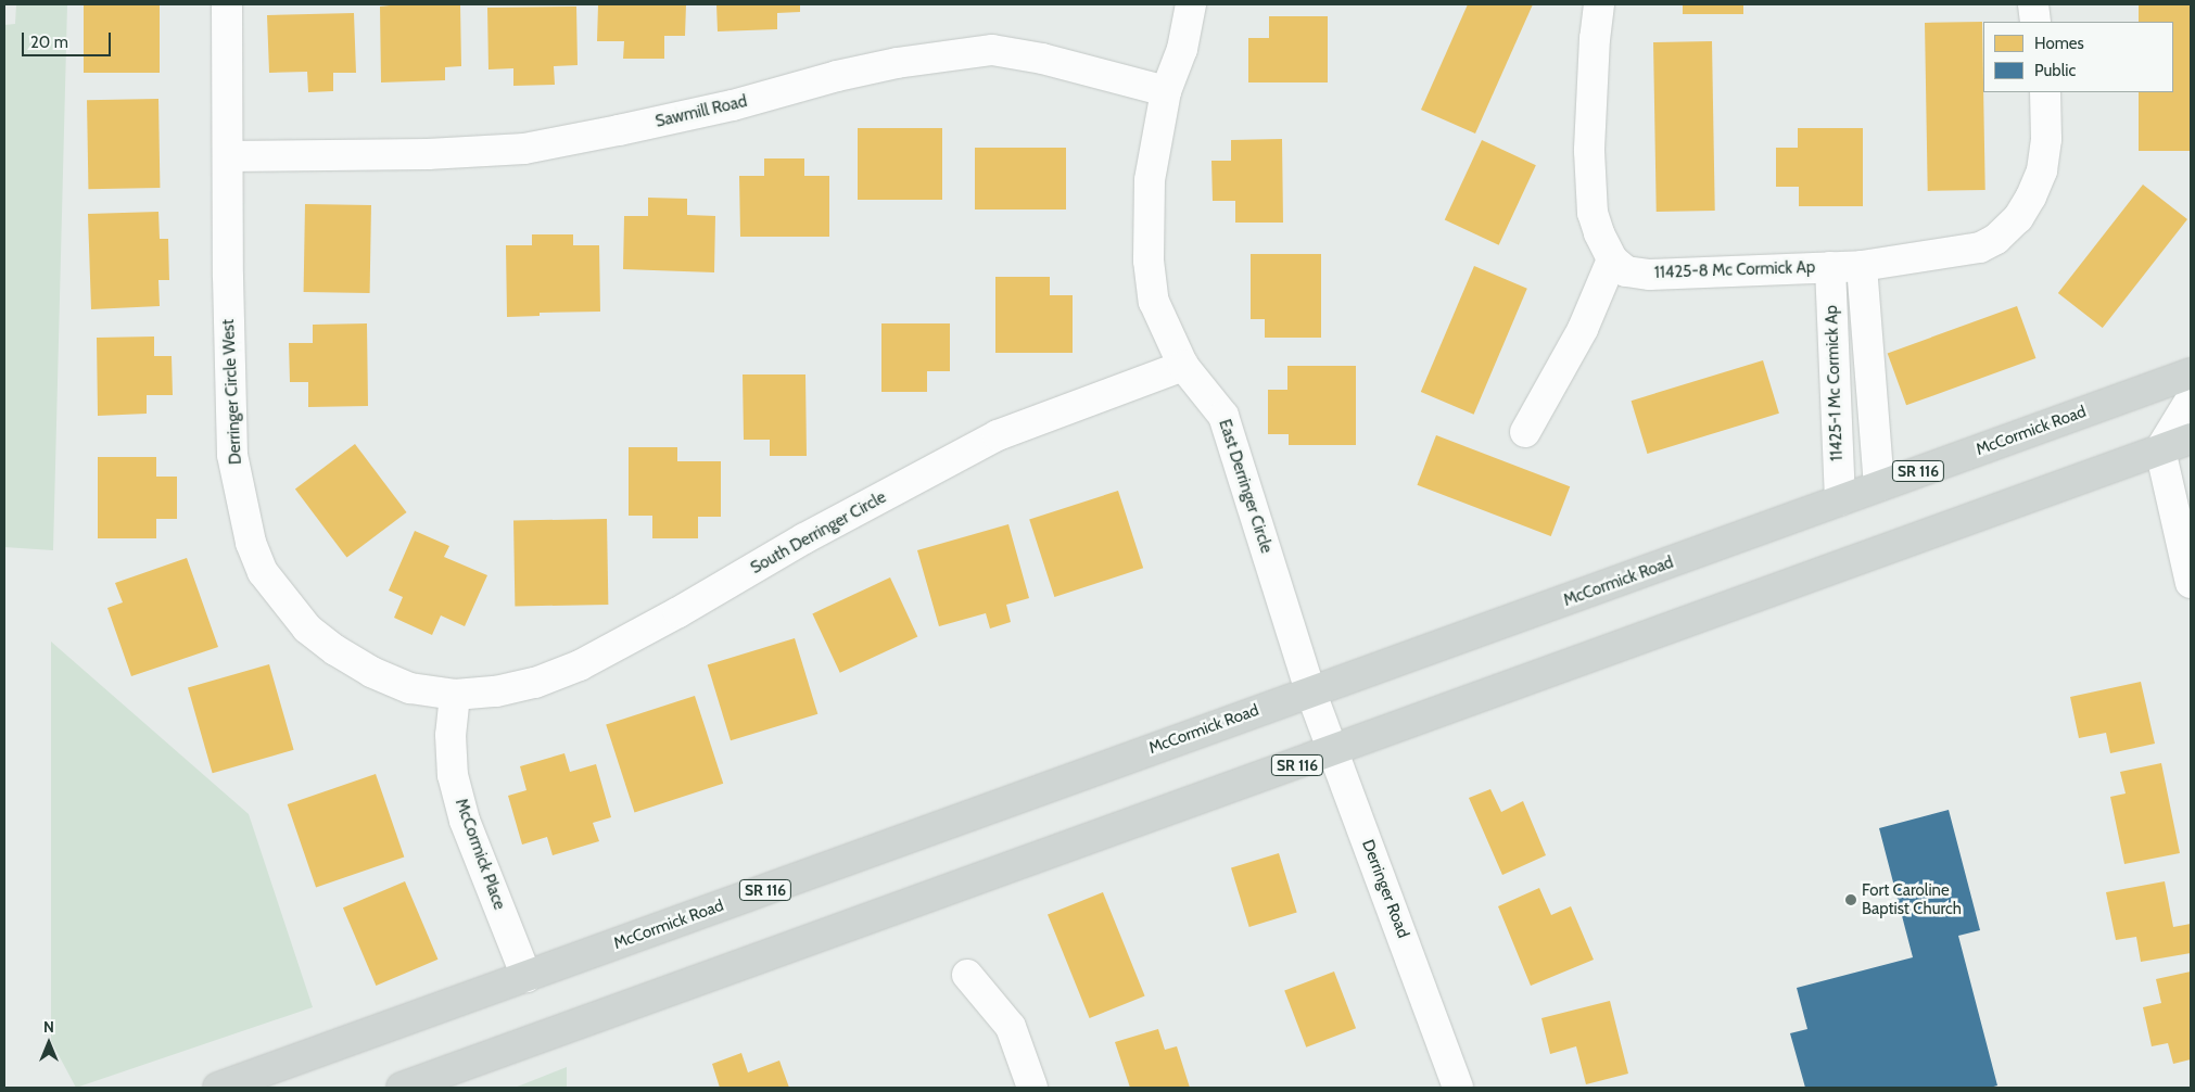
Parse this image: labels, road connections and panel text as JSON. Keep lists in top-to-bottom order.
{
  "streets": {
    "main road": ["McCormick Road", "SR 116"],
    "street": [
      "Sawmill Road",
      "11425-8 Mc Cormick Ap",
      "11425-1 Mc Cormick Ap",
      "Derringer Circle West",
      "East Derringer Circle",
      "South Derringer Circle",
      "McCormick Place",
      "Derringer Road"
    ]
  },
  "crossings": [
    ["Sawmill Road", "Derringer Circle West"],
    ["Sawmill Road", "East Derringer Circle"],
    ["11425-8 Mc Cormick Ap", "11425-1 Mc Cormick Ap"],
    ["11425-1 Mc Cormick Ap", "McCormick Road"],
    ["Derringer Circle West", "South Derringer Circle"],
    ["Derringer Circle West", "McCormick Place"],
    ["McCormick Road", "East Derringer Circle"],
    ["McCormick Road", "McCormick Place"],
    ["McCormick Road", "Derringer Road"],
    ["SR 116", "Derringer Road"],
    ["East Derringer Circle", "South Derringer Circle"],
    ["East Derringer Circle", "Derringer Road"],
    ["South Derringer Circle", "McCormick Place"]
  ],
  "places": ["Fort Caroline Baptist Church"],
  "legend": ["Homes", "Public"],
  "scale_bar": "20 m",
  "north": "top"
}
